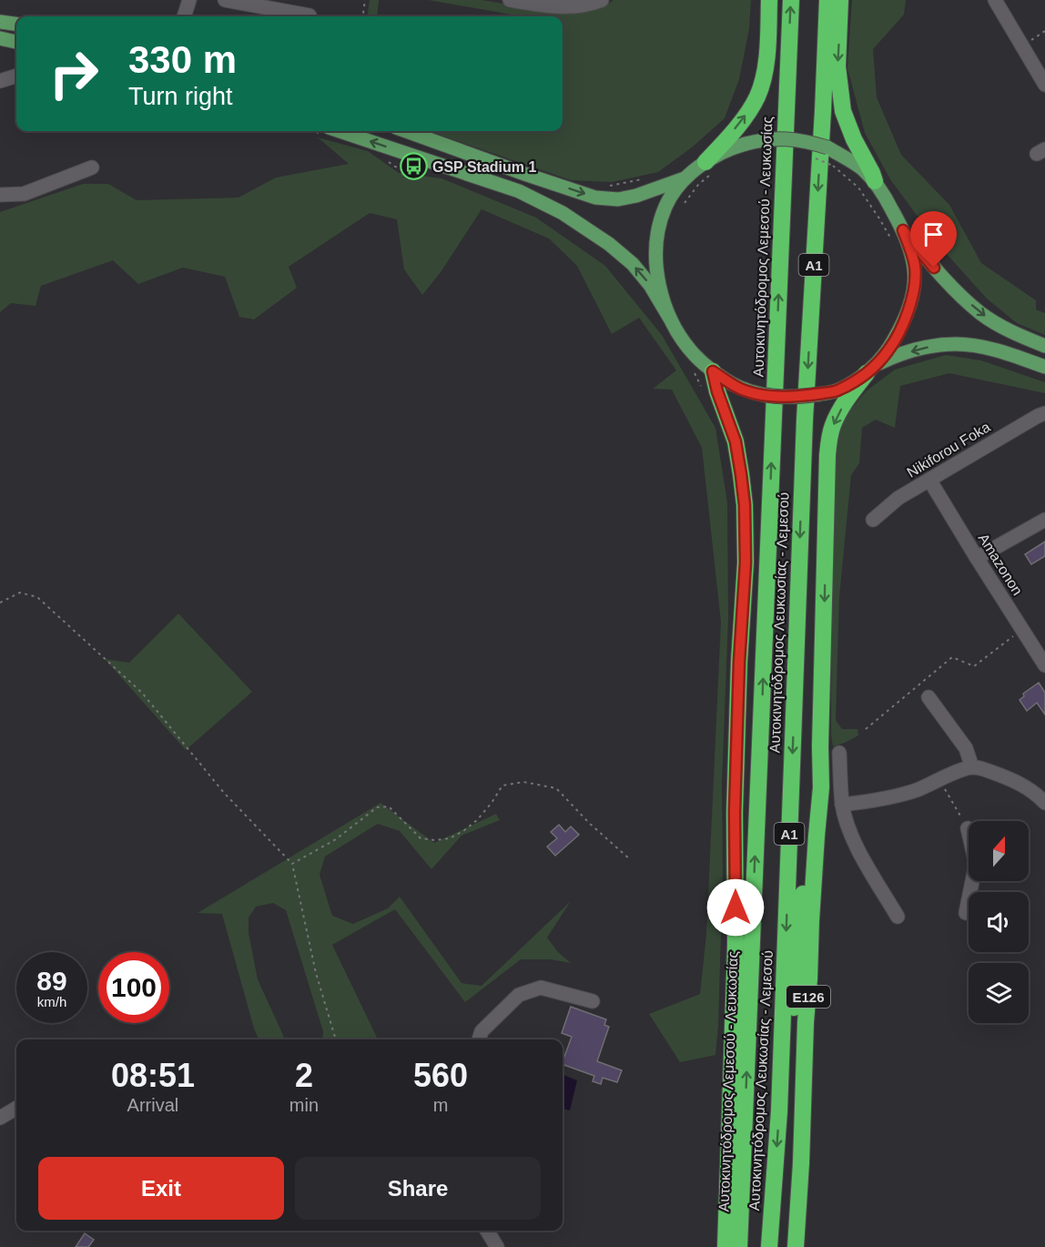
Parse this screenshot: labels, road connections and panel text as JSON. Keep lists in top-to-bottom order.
{
  "streets": {
    "highway": [
      "Αυτοκινητόδρομος Λεμεσού - Λευκωσίας",
      "A1",
      "Αυτοκινητόδρομος Λευκωσίας - Λεμεσού",
      "E126"
    ],
    "street": ["Nikiforou Foka", "Amazonon"]
  },
  "crossings": [
    ["Nikiforou Foka", "Amazonon"]
  ],
  "places": {
    "bus stop": ["GSP Stadium 1"]
  },
  "north": "top",
  "page": {
    "turn": ["330 m", "Turn right"],
    "speed": "89 km/h",
    "limit": "100",
    "eta": [
      "08:51",
      "Arrival",
      "2",
      "min",
      "560",
      "m"
    ],
    "buttons": ["Exit", "Share"]
  }
}
